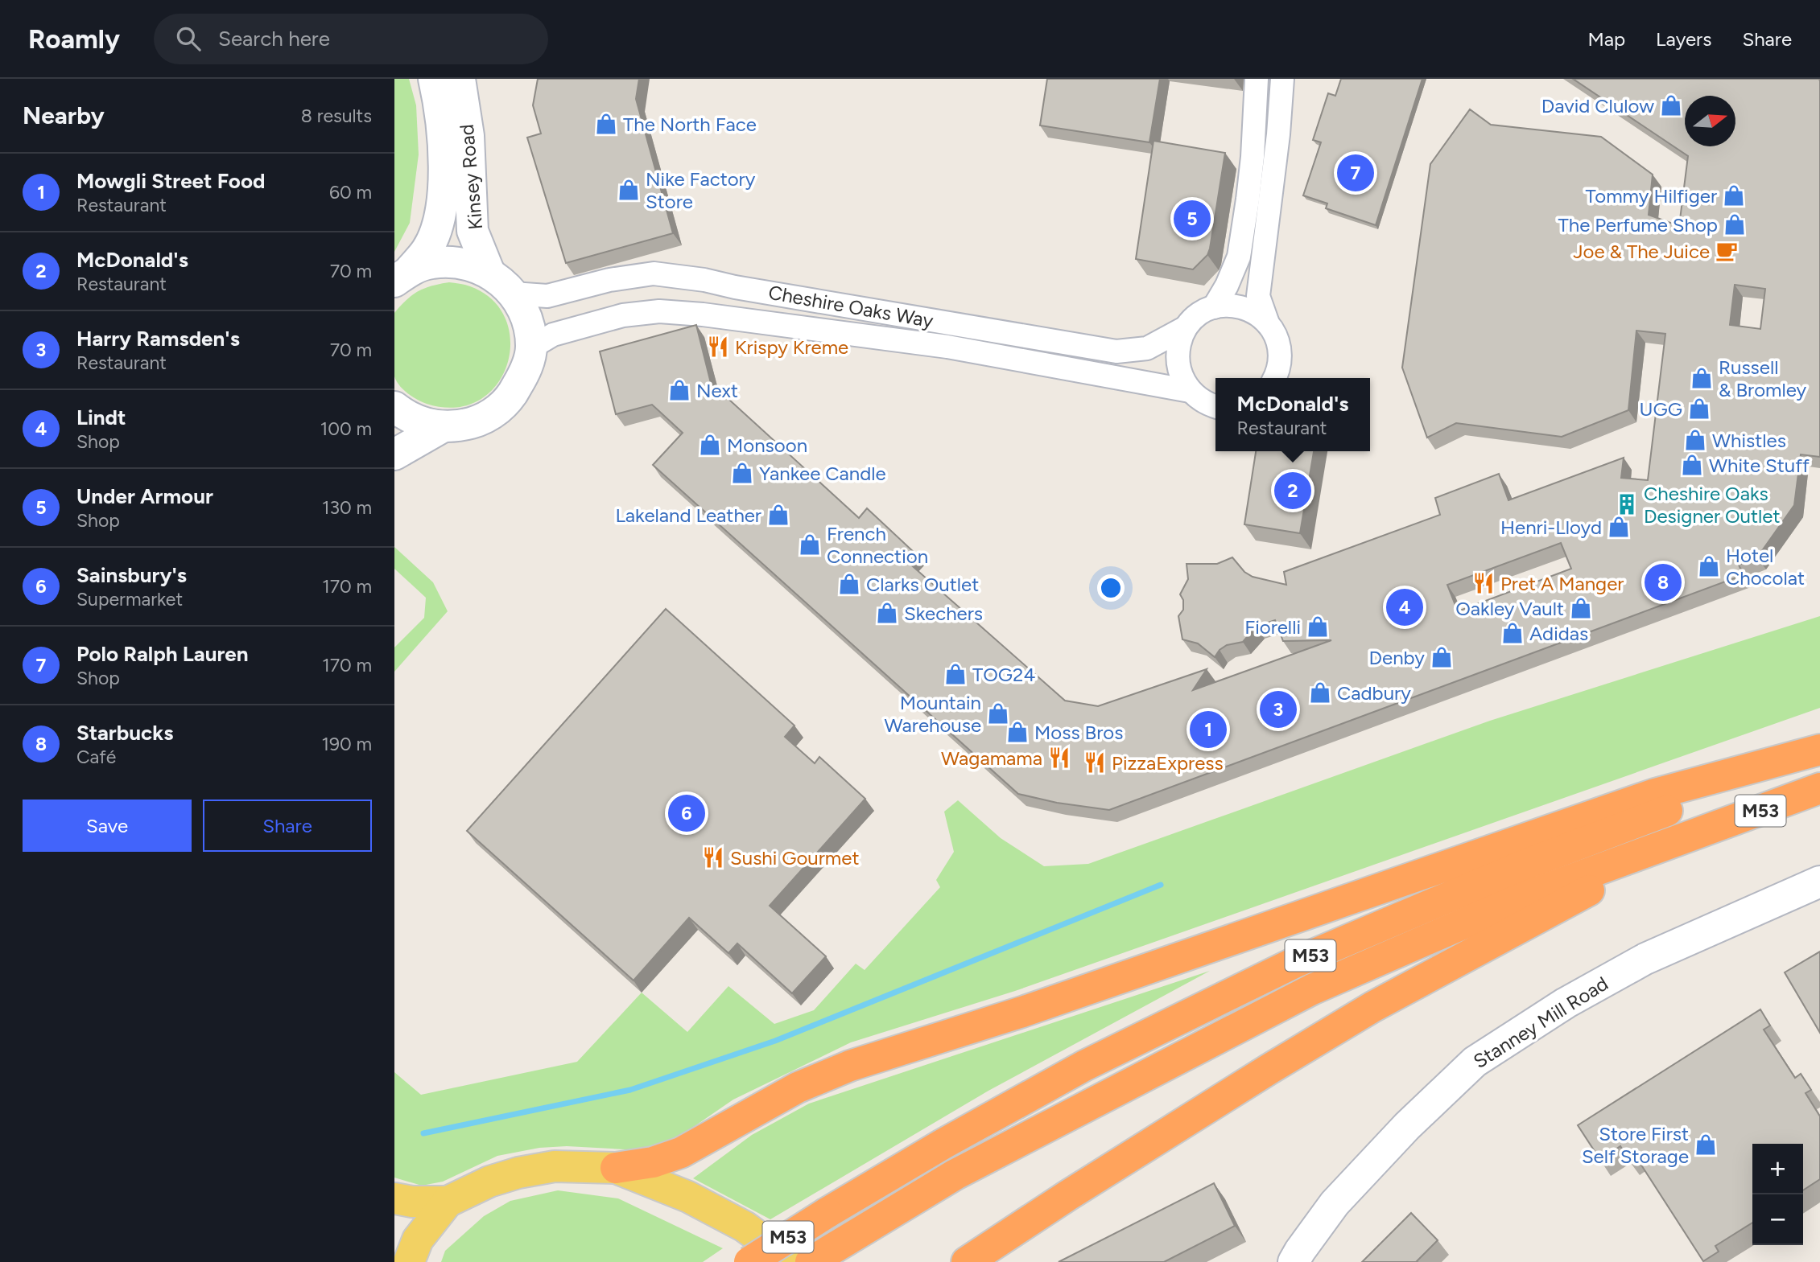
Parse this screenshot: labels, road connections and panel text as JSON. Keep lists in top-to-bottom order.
{
  "streets": {
    "highway": ["M53"],
    "main road": ["Kinsey Road", "Stanney Mill Road"],
    "street": ["Cheshire Oaks Way"]
  },
  "places": {
    "shop": [
      "David Clulow",
      "The North Face",
      "Nike Factory Store",
      "Tommy Hilfiger",
      "The Perfume Shop",
      "Russell & Bromley",
      "Next",
      "UGG",
      "Whistles",
      "Monsoon",
      "White Stuff",
      "Yankee Candle",
      "Lakeland Leather",
      "Henri-Lloyd",
      "French Connection",
      "Hotel Chocolat",
      "Clarks Outlet",
      "Oakley Vault",
      "Skechers",
      "Fiorelli",
      "Adidas",
      "Denby",
      "TOG24",
      "Cadbury",
      "Mountain Warehouse",
      "Moss Bros",
      "Store First Self Storage"
    ],
    "cafe": ["Joe & The Juice"],
    "restaurant": [
      "Krispy Kreme",
      "Pret A Manger",
      "Wagamama",
      "PizzaExpress",
      "Sushi Gourmet"
    ],
    "building": ["Cheshire Oaks Designer Outlet"]
  },
  "north": "right",
  "page": {
    "header": "Roamly",
    "search": "Search here",
    "nav": ["Map", "Layers", "Share"],
    "heading": ["Nearby", "8 results"],
    "pins": [
      "7",
      "5",
      "2",
      "8",
      "4",
      "3",
      "1",
      "6"
    ],
    "list": [
      {
        "mark": "1",
        "name": "Mowgli Street Food",
        "note": "Restaurant",
        "value": "60 m"
      },
      {
        "mark": "2",
        "name": "McDonald's",
        "note": "Restaurant",
        "value": "70 m"
      },
      {
        "mark": "3",
        "name": "Harry Ramsden's",
        "note": "Restaurant",
        "value": "70 m"
      },
      {
        "mark": "4",
        "name": "Lindt",
        "note": "Shop",
        "value": "100 m"
      },
      {
        "mark": "5",
        "name": "Under Armour",
        "note": "Shop",
        "value": "130 m"
      },
      {
        "mark": "6",
        "name": "Sainsbury's",
        "note": "Supermarket",
        "value": "170 m"
      },
      {
        "mark": "7",
        "name": "Polo Ralph Lauren",
        "note": "Shop",
        "value": "170 m"
      },
      {
        "mark": "8",
        "name": "Starbucks",
        "note": "Café",
        "value": "190 m"
      }
    ],
    "popup": ["McDonald's", "Restaurant"],
    "buttons": ["Save", "Share"],
    "map_buttons": ["+", "−"]
  }
}
